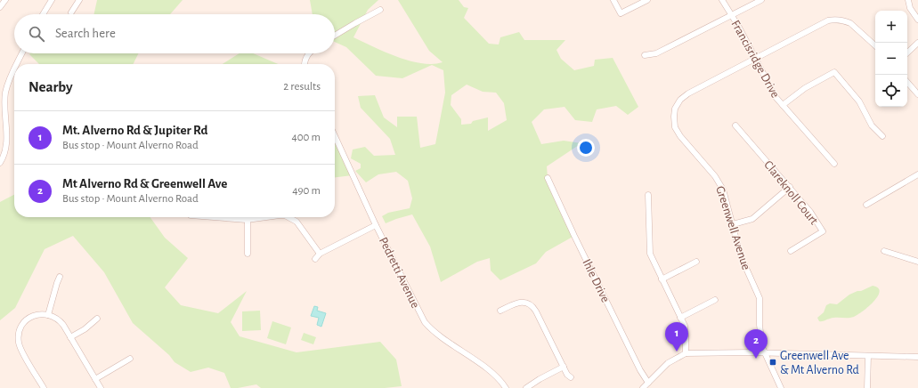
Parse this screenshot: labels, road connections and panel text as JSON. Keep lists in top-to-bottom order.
{
  "streets": {
    "street": [
      "Francisridge Drive",
      "Clareknoll Court",
      "Greenwell Avenue",
      "Pedretti Avenue",
      "Ihle Drive"
    ]
  },
  "crossings": [
    ["Francisridge Drive", "Greenwell Avenue"]
  ],
  "places": {
    "transit": ["Greenwell Ave & Mt Alverno Rd"]
  },
  "page": {
    "map_buttons": ["+", "−"],
    "search": "Search here",
    "heading": ["Nearby", "2 results"],
    "list": [
      {
        "mark": "1",
        "name": "Mt. Alverno Rd & Jupiter Rd",
        "note": "Bus stop · Mount Alverno Road",
        "value": "400 m"
      },
      {
        "mark": "2",
        "name": "Mt Alverno Rd & Greenwell Ave",
        "note": "Bus stop · Mount Alverno Road",
        "value": "490 m"
      }
    ],
    "pins": ["1", "2"]
  }
}
